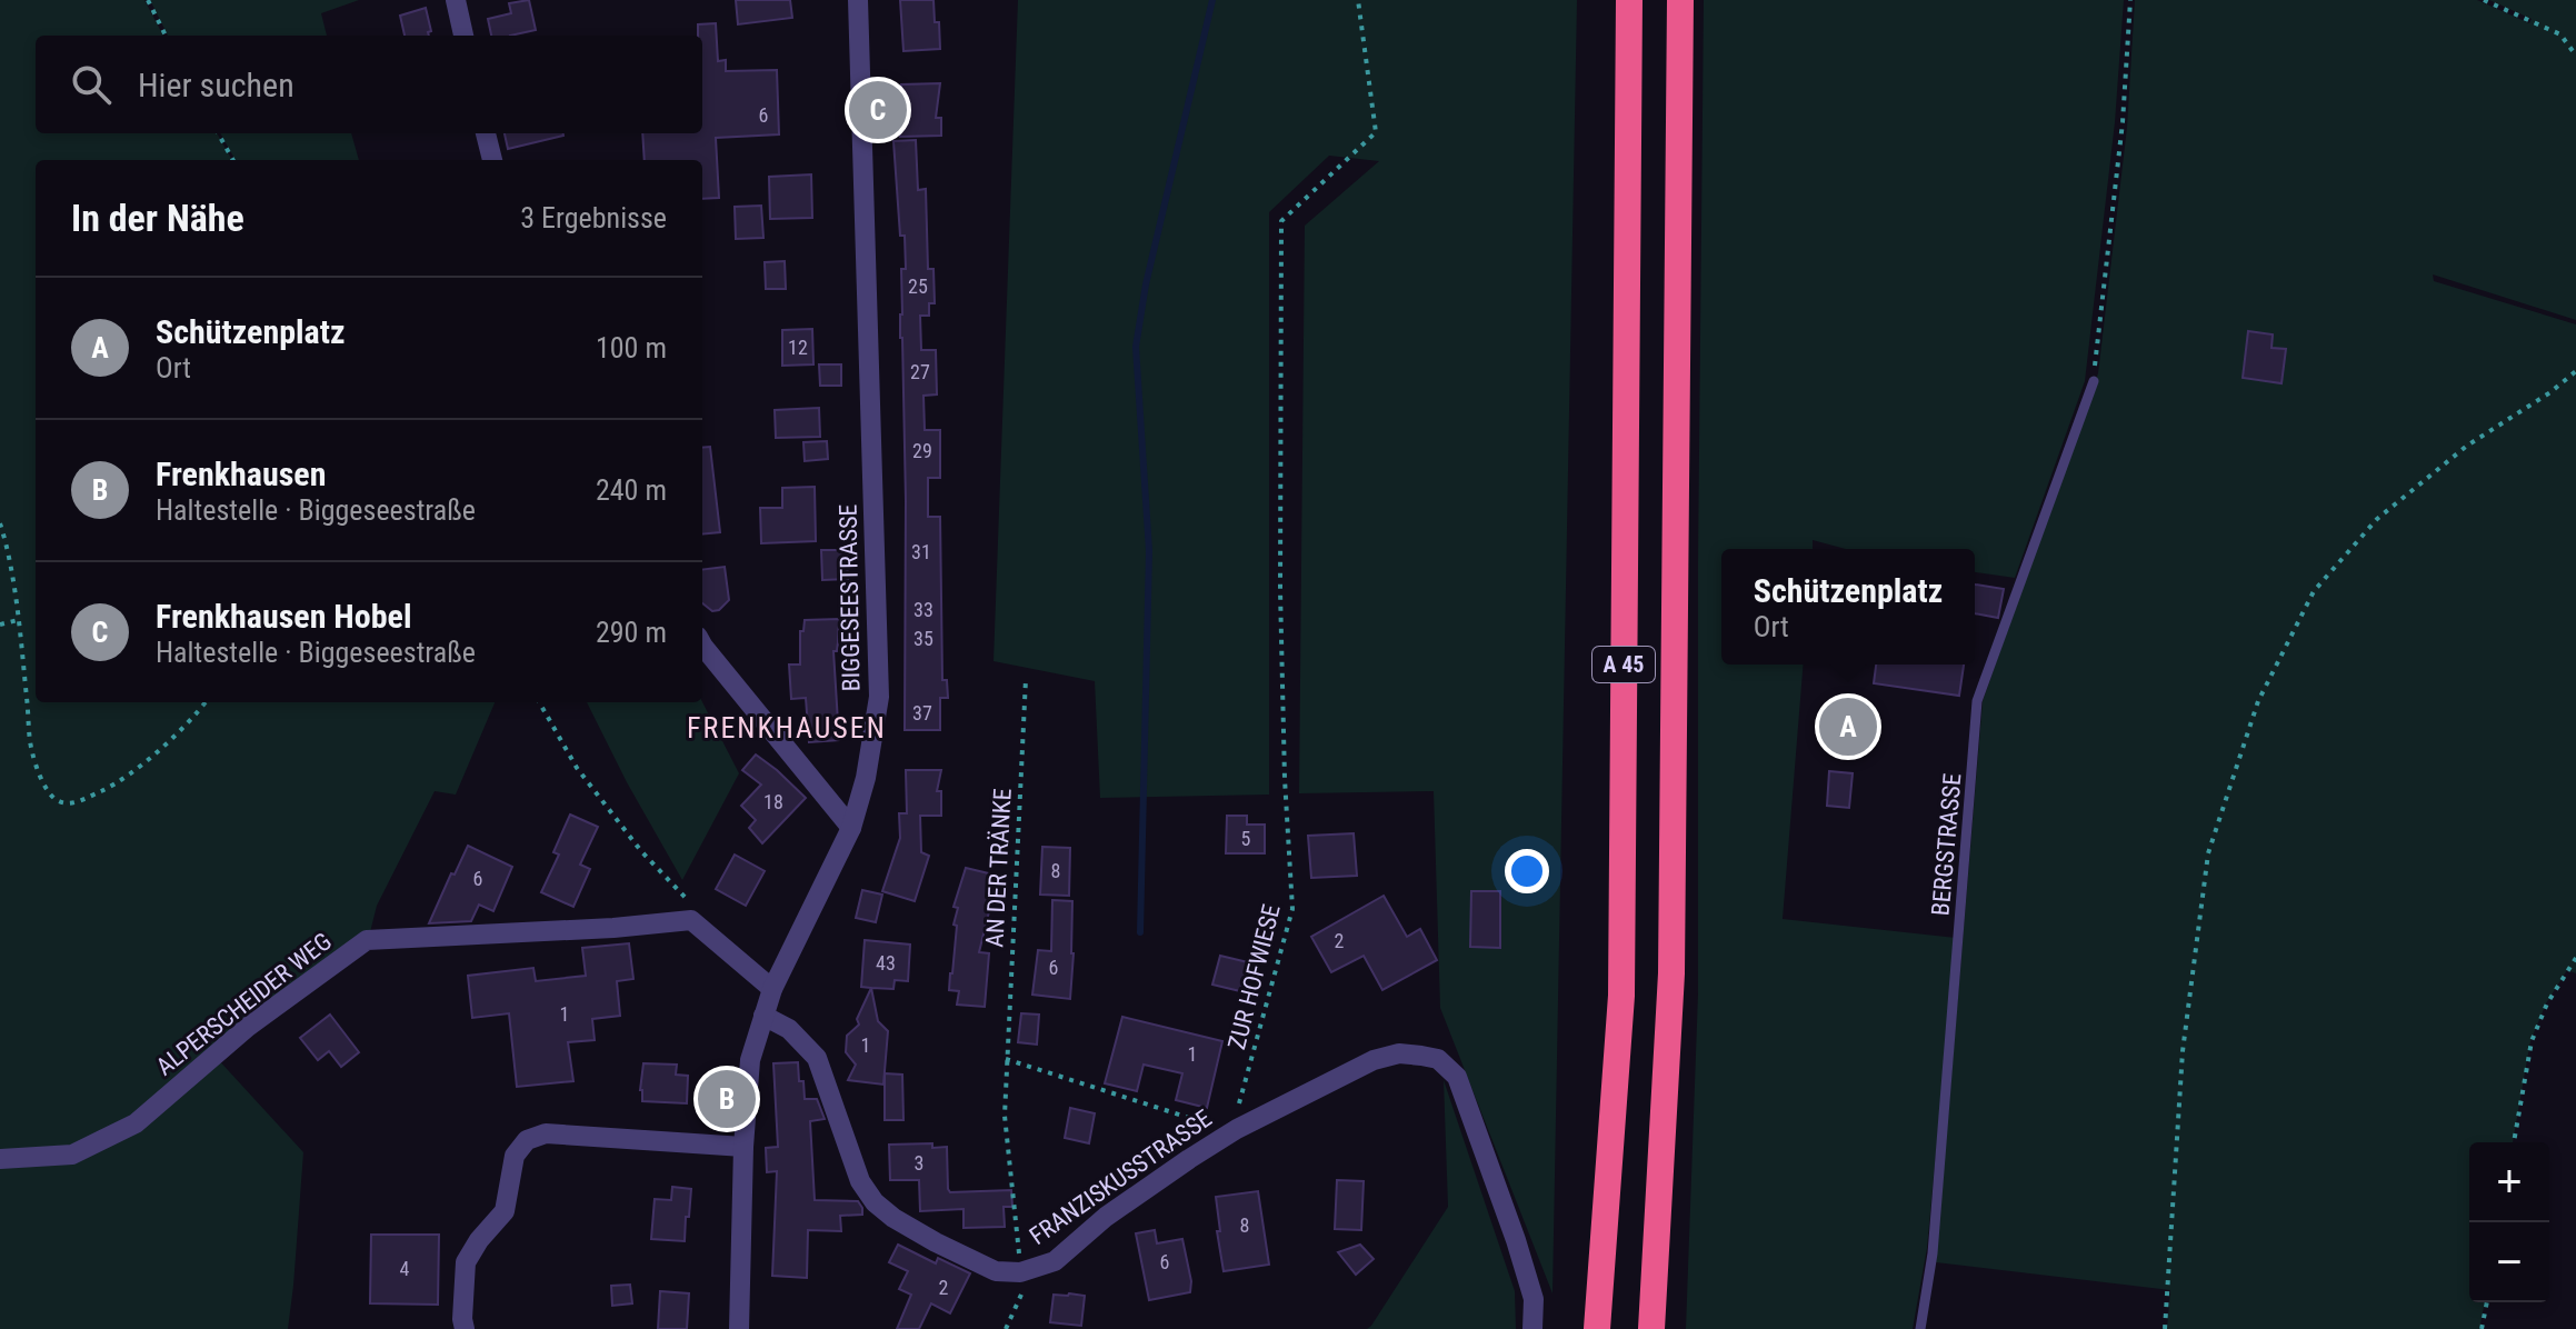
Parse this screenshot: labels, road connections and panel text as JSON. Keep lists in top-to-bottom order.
{
  "streets": {
    "highway": ["A 45"],
    "street": ["BIGGESEESTRASSE", "ALPERSCHEIDER WEG", "FRANZISKUSSTRASSE"],
    "lane": ["BERGSTRASSE"],
    "path": ["AN DER TRÄNKE", "ZUR HOFWIESE"]
  },
  "crossings": [
    ["BIGGESEESTRASSE", "FRANZISKUSSTRASSE"],
    ["AN DER TRÄNKE", "FRANZISKUSSTRASSE"],
    ["ZUR HOFWIESE", "FRANZISKUSSTRASSE"]
  ],
  "districts": ["FRENKHAUSEN"],
  "house_numbers": [
    "6",
    "25",
    "12",
    "27",
    "29",
    "31",
    "33",
    "35",
    "37",
    "18",
    "5",
    "8",
    "6",
    "2",
    "43",
    "6",
    "1",
    "1",
    "1",
    "3",
    "8",
    "6",
    "4",
    "2"
  ],
  "page": {
    "search": "Hier suchen",
    "pins": ["C", "A", "B"],
    "heading": ["In der Nähe", "3 Ergebnisse"],
    "list": [
      {
        "mark": "A",
        "name": "Schützenplatz",
        "note": "Ort",
        "value": "100 m"
      },
      {
        "mark": "B",
        "name": "Frenkhausen",
        "note": "Haltestelle · Biggeseestraße",
        "value": "240 m"
      },
      {
        "mark": "C",
        "name": "Frenkhausen Hobel",
        "note": "Haltestelle · Biggeseestraße",
        "value": "290 m"
      }
    ],
    "popup": ["Schützenplatz", "Ort"],
    "map_buttons": ["+", "−"]
  }
}
